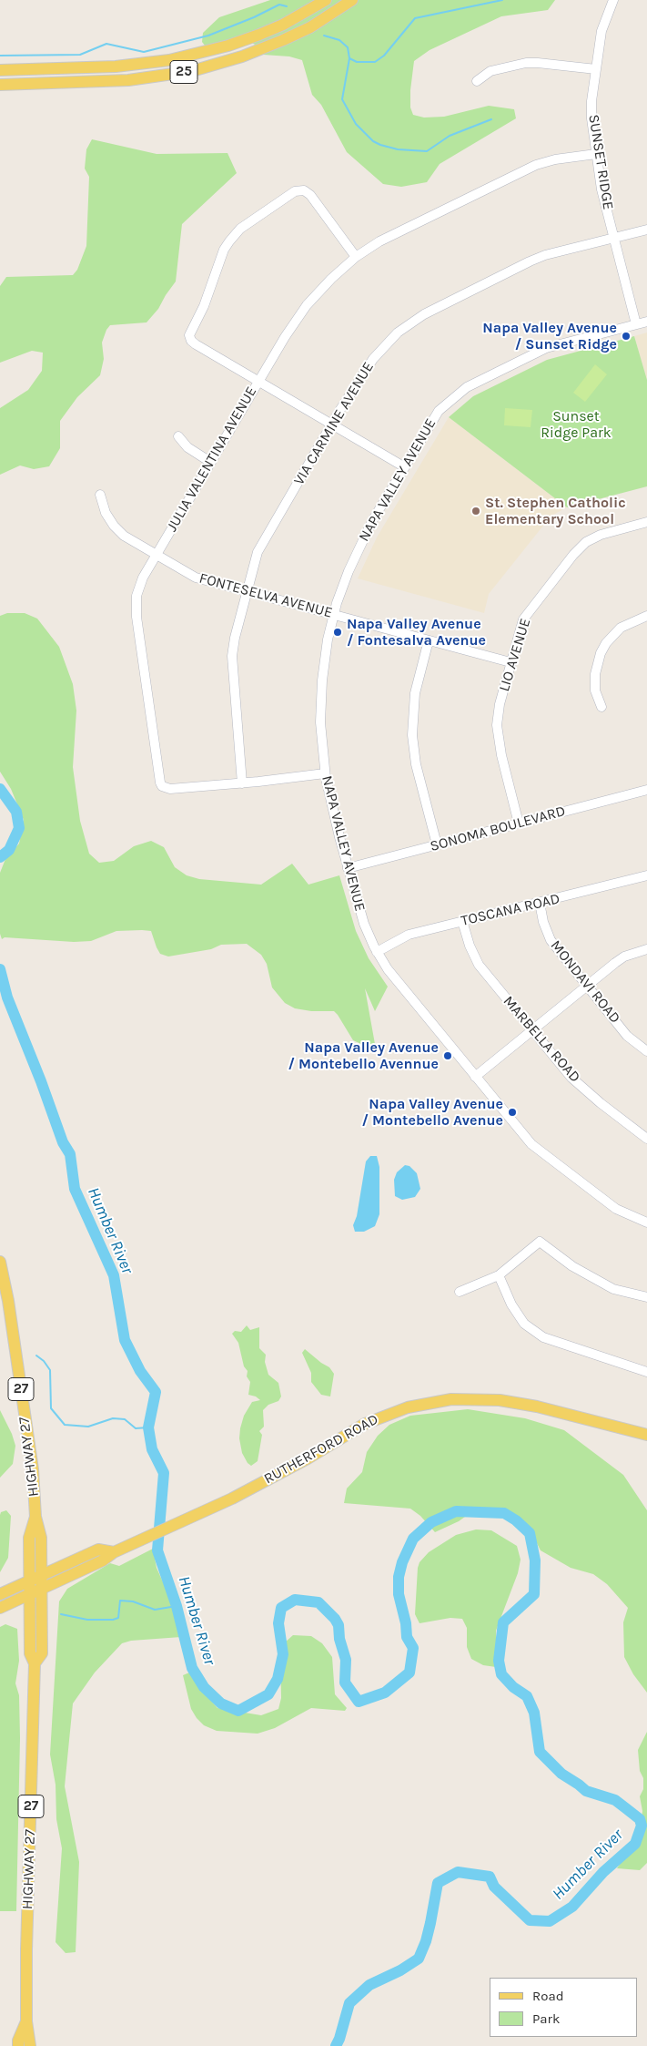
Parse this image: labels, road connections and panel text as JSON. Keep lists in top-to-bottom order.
{
  "streets": {
    "main road": [
      "25",
      "27",
      "RUTHERFORD ROAD",
      "HIGHWAY 27"
    ],
    "street": [
      "SUNSET RIDGE",
      "VIA CARMINE AVENUE",
      "JULIA VALENTINA AVENUE",
      "NAPA VALLEY AVENUE",
      "FONTESELVA AVENUE",
      "LIO AVENUE",
      "SONOMA BOULEVARD",
      "TOSCANA ROAD",
      "MONDAVI ROAD",
      "MARBELLA ROAD"
    ]
  },
  "crossings": [
    ["SUNSET RIDGE", "VIA CARMINE AVENUE"],
    ["SUNSET RIDGE", "JULIA VALENTINA AVENUE"],
    ["SUNSET RIDGE", "NAPA VALLEY AVENUE"],
    ["VIA CARMINE AVENUE", "JULIA VALENTINA AVENUE"],
    ["VIA CARMINE AVENUE", "FONTESELVA AVENUE"],
    ["JULIA VALENTINA AVENUE", "NAPA VALLEY AVENUE"],
    ["JULIA VALENTINA AVENUE", "FONTESELVA AVENUE"],
    ["NAPA VALLEY AVENUE", "FONTESELVA AVENUE"],
    ["NAPA VALLEY AVENUE", "SONOMA BOULEVARD"],
    ["NAPA VALLEY AVENUE", "TOSCANA ROAD"],
    ["FONTESELVA AVENUE", "LIO AVENUE"],
    ["LIO AVENUE", "SONOMA BOULEVARD"],
    ["TOSCANA ROAD", "MONDAVI ROAD"],
    ["TOSCANA ROAD", "MARBELLA ROAD"],
    ["RUTHERFORD ROAD", "HIGHWAY 27"]
  ],
  "water": ["Humber River"],
  "parks": ["Sunset Ridge Park"],
  "places": [
    "Napa Valley Avenue / Sunset Ridge",
    "St. Stephen Catholic Elementary School",
    "Napa Valley Avenue / Fontesalva Avenue",
    "Napa Valley Avenue / Montebello Avennue",
    "Napa Valley Avenue / Montebello Avenue"
  ],
  "legend": ["Road", "Park"]
}
